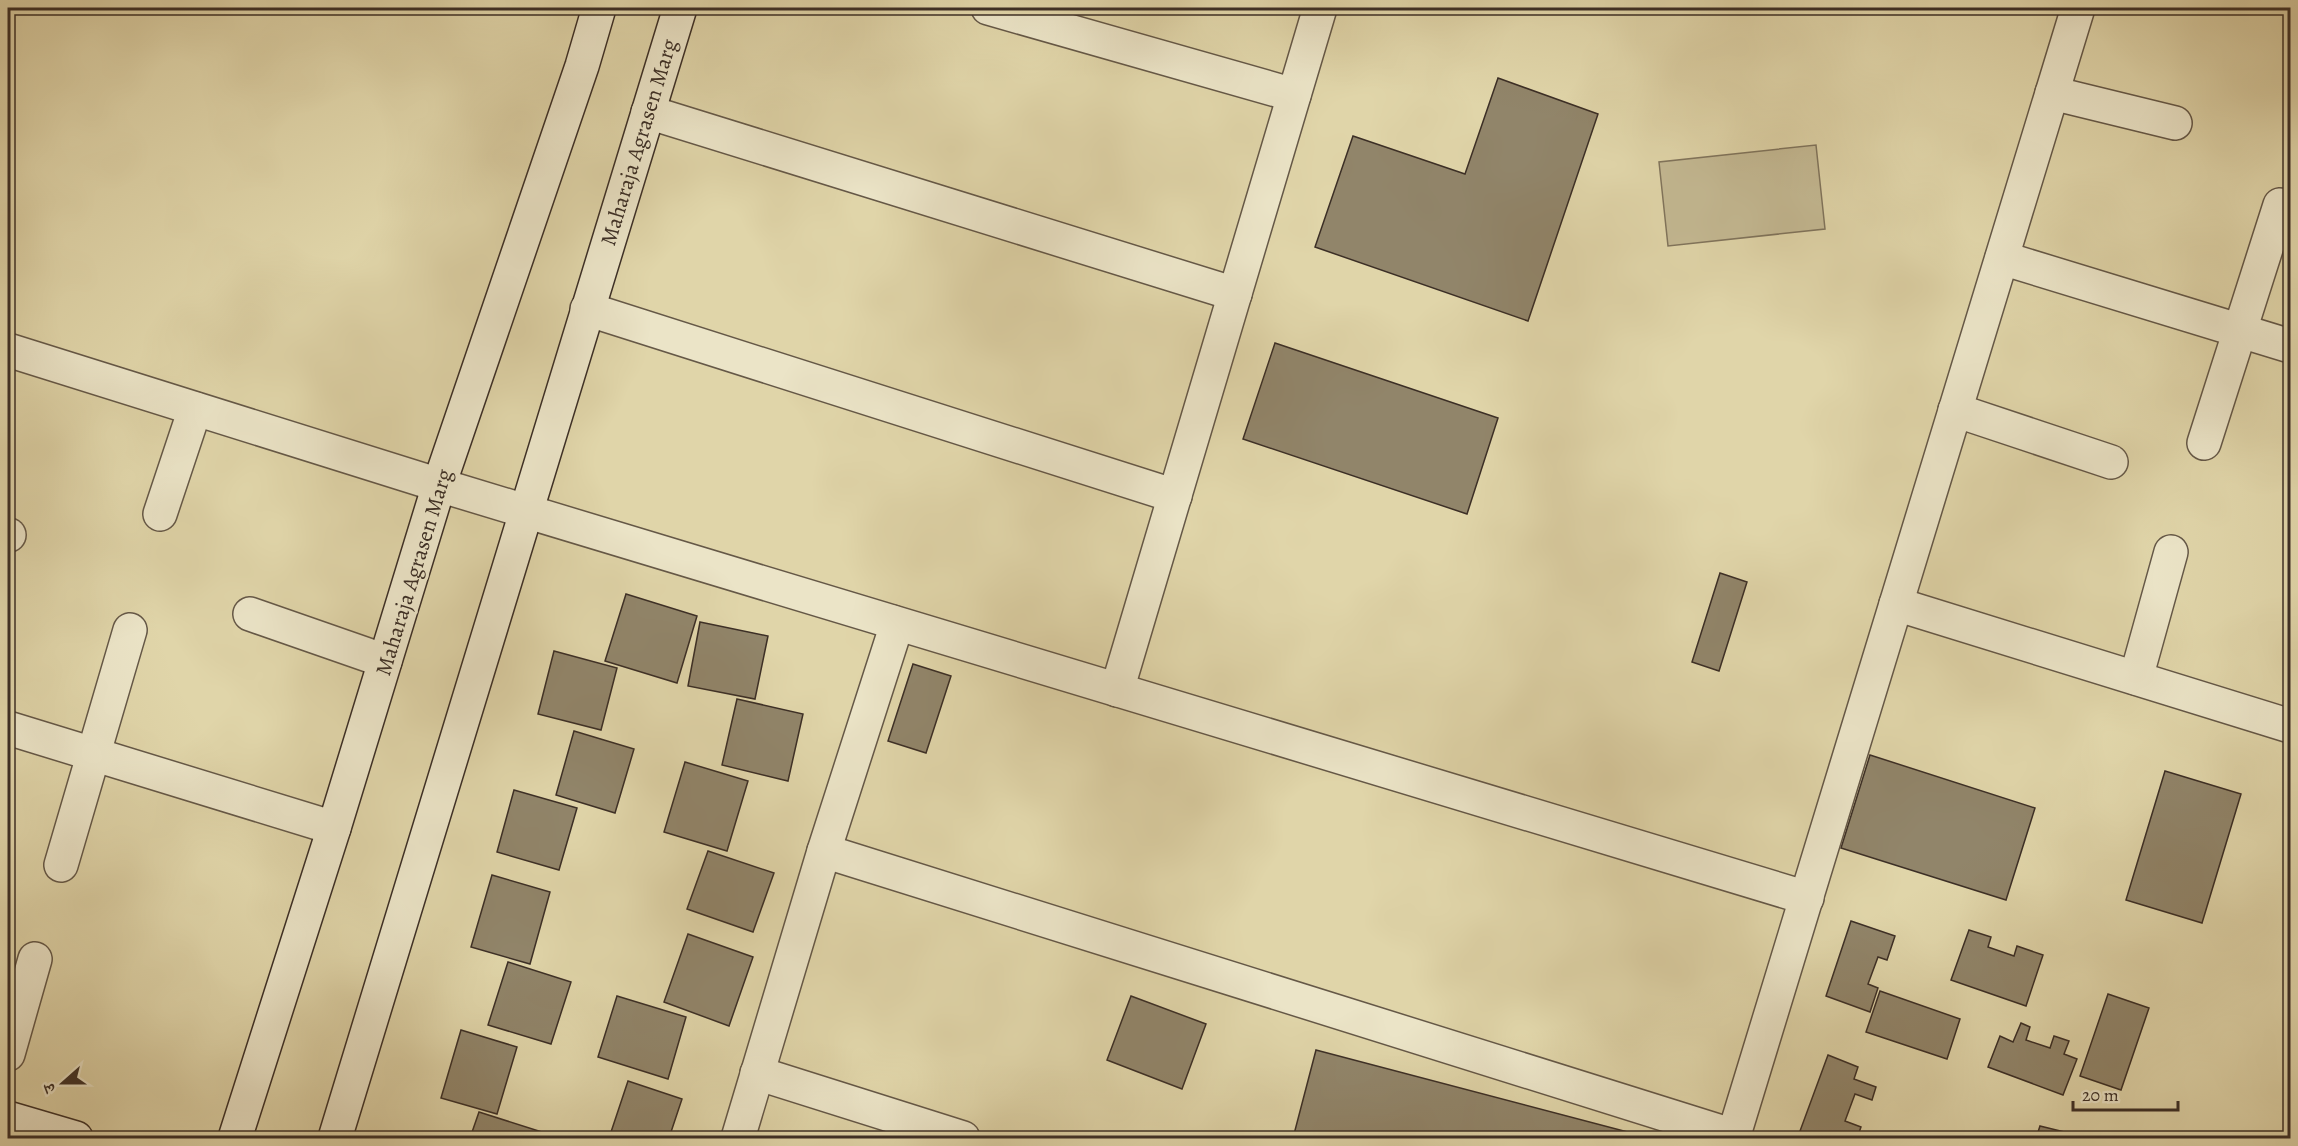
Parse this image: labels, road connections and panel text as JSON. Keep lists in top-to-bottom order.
{
  "streets": {
    "street": ["Maharaja Agrasen Marg"]
  },
  "scale_bar": "20 m",
  "north": "left"
}
